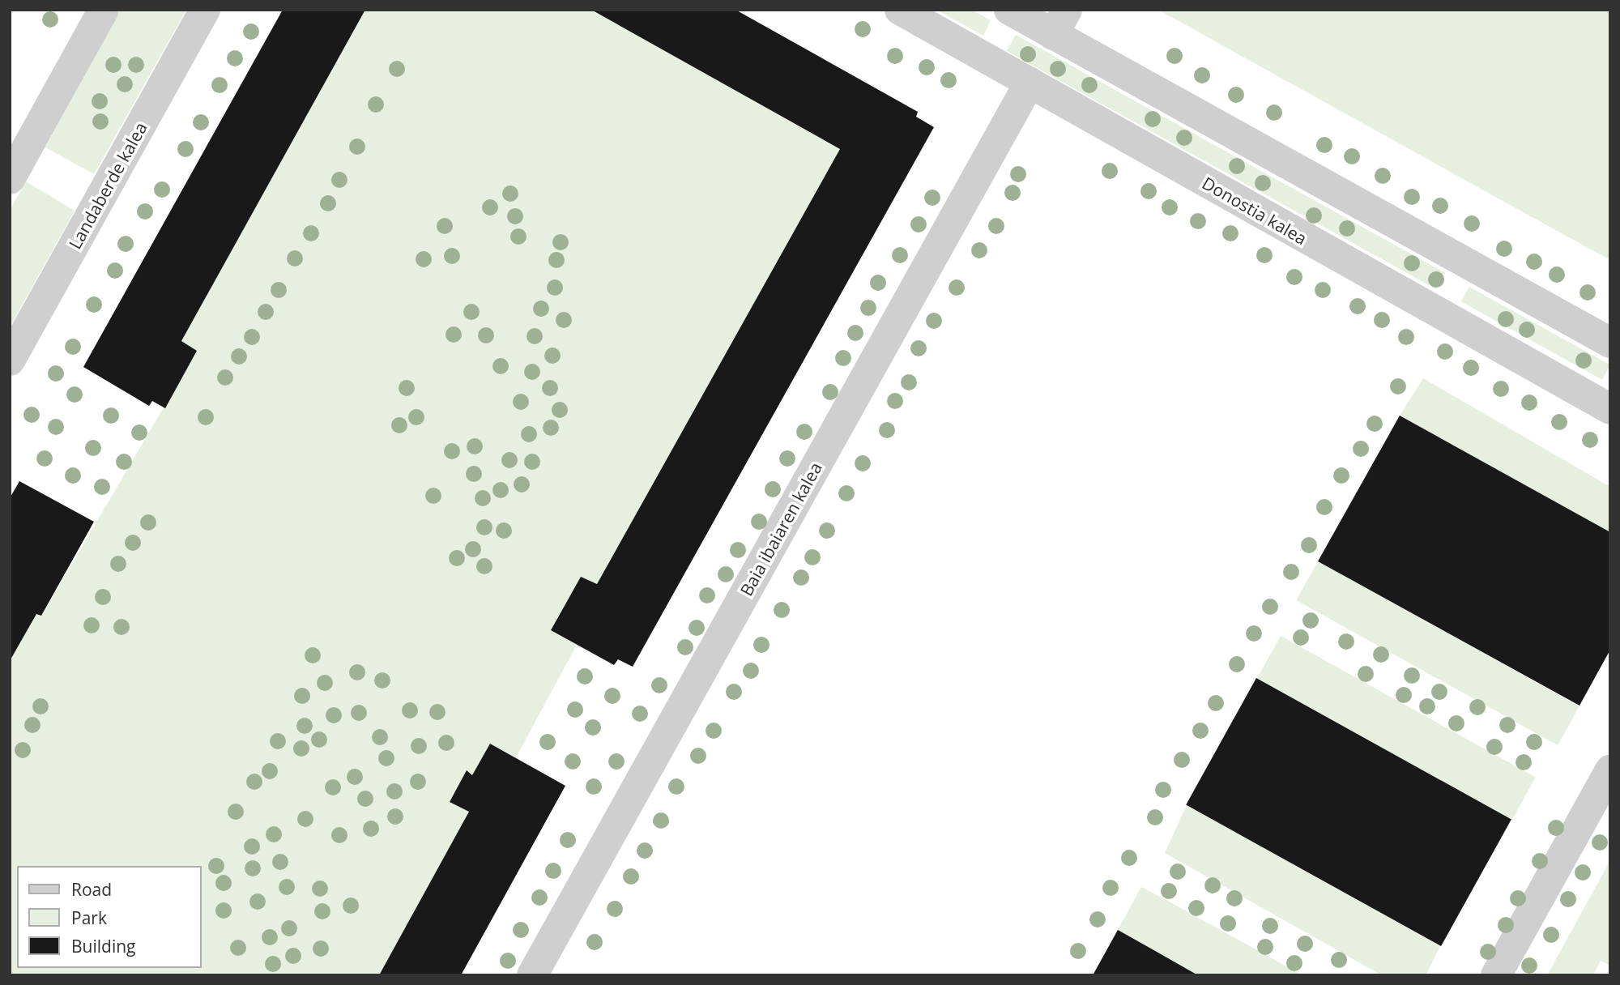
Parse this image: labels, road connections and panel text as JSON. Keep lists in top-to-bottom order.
{
  "streets": {
    "street": ["Landaberde kalea", "Donostia kalea", "Baia ibaiaren kalea"]
  },
  "crossings": [
    ["Donostia kalea", "Baia ibaiaren kalea"]
  ],
  "legend": ["Road", "Park", "Building"]
}
